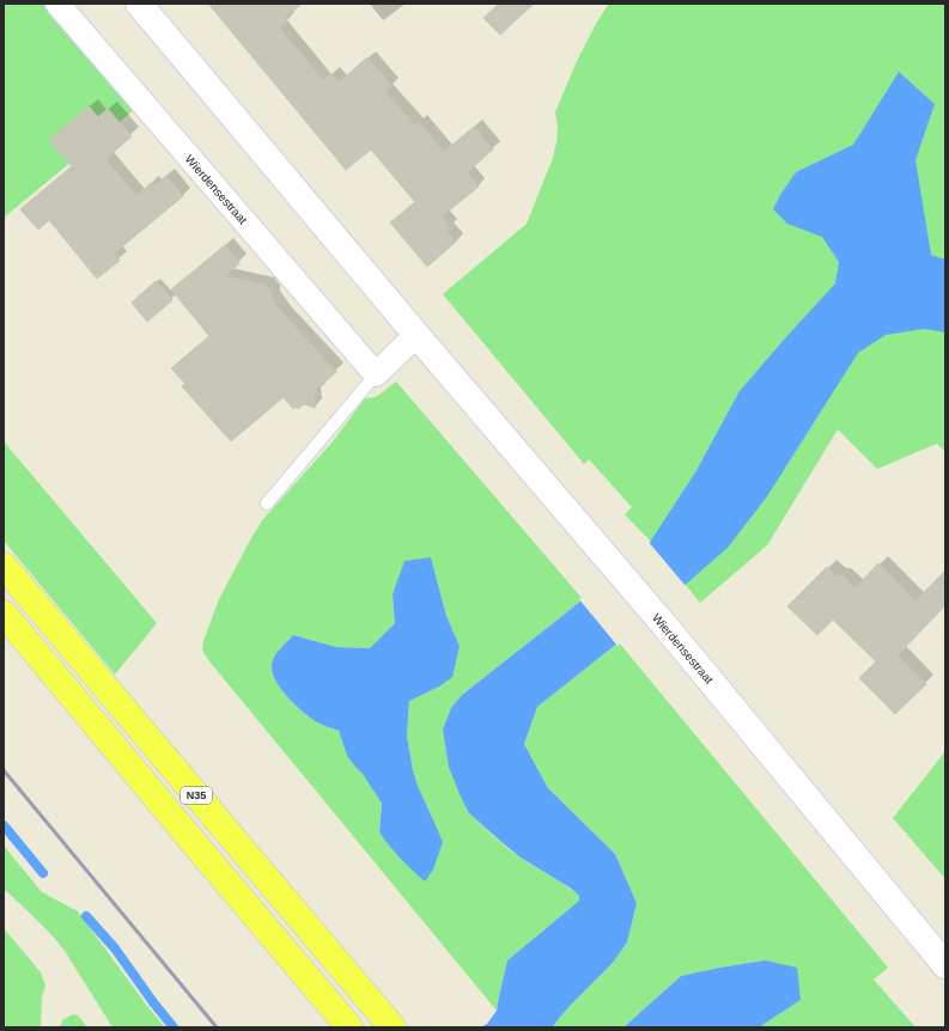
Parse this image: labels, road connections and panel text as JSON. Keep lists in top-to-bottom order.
{
  "streets": {
    "main road": ["N35"],
    "street": ["Wierdensestraat"]
  }
}
